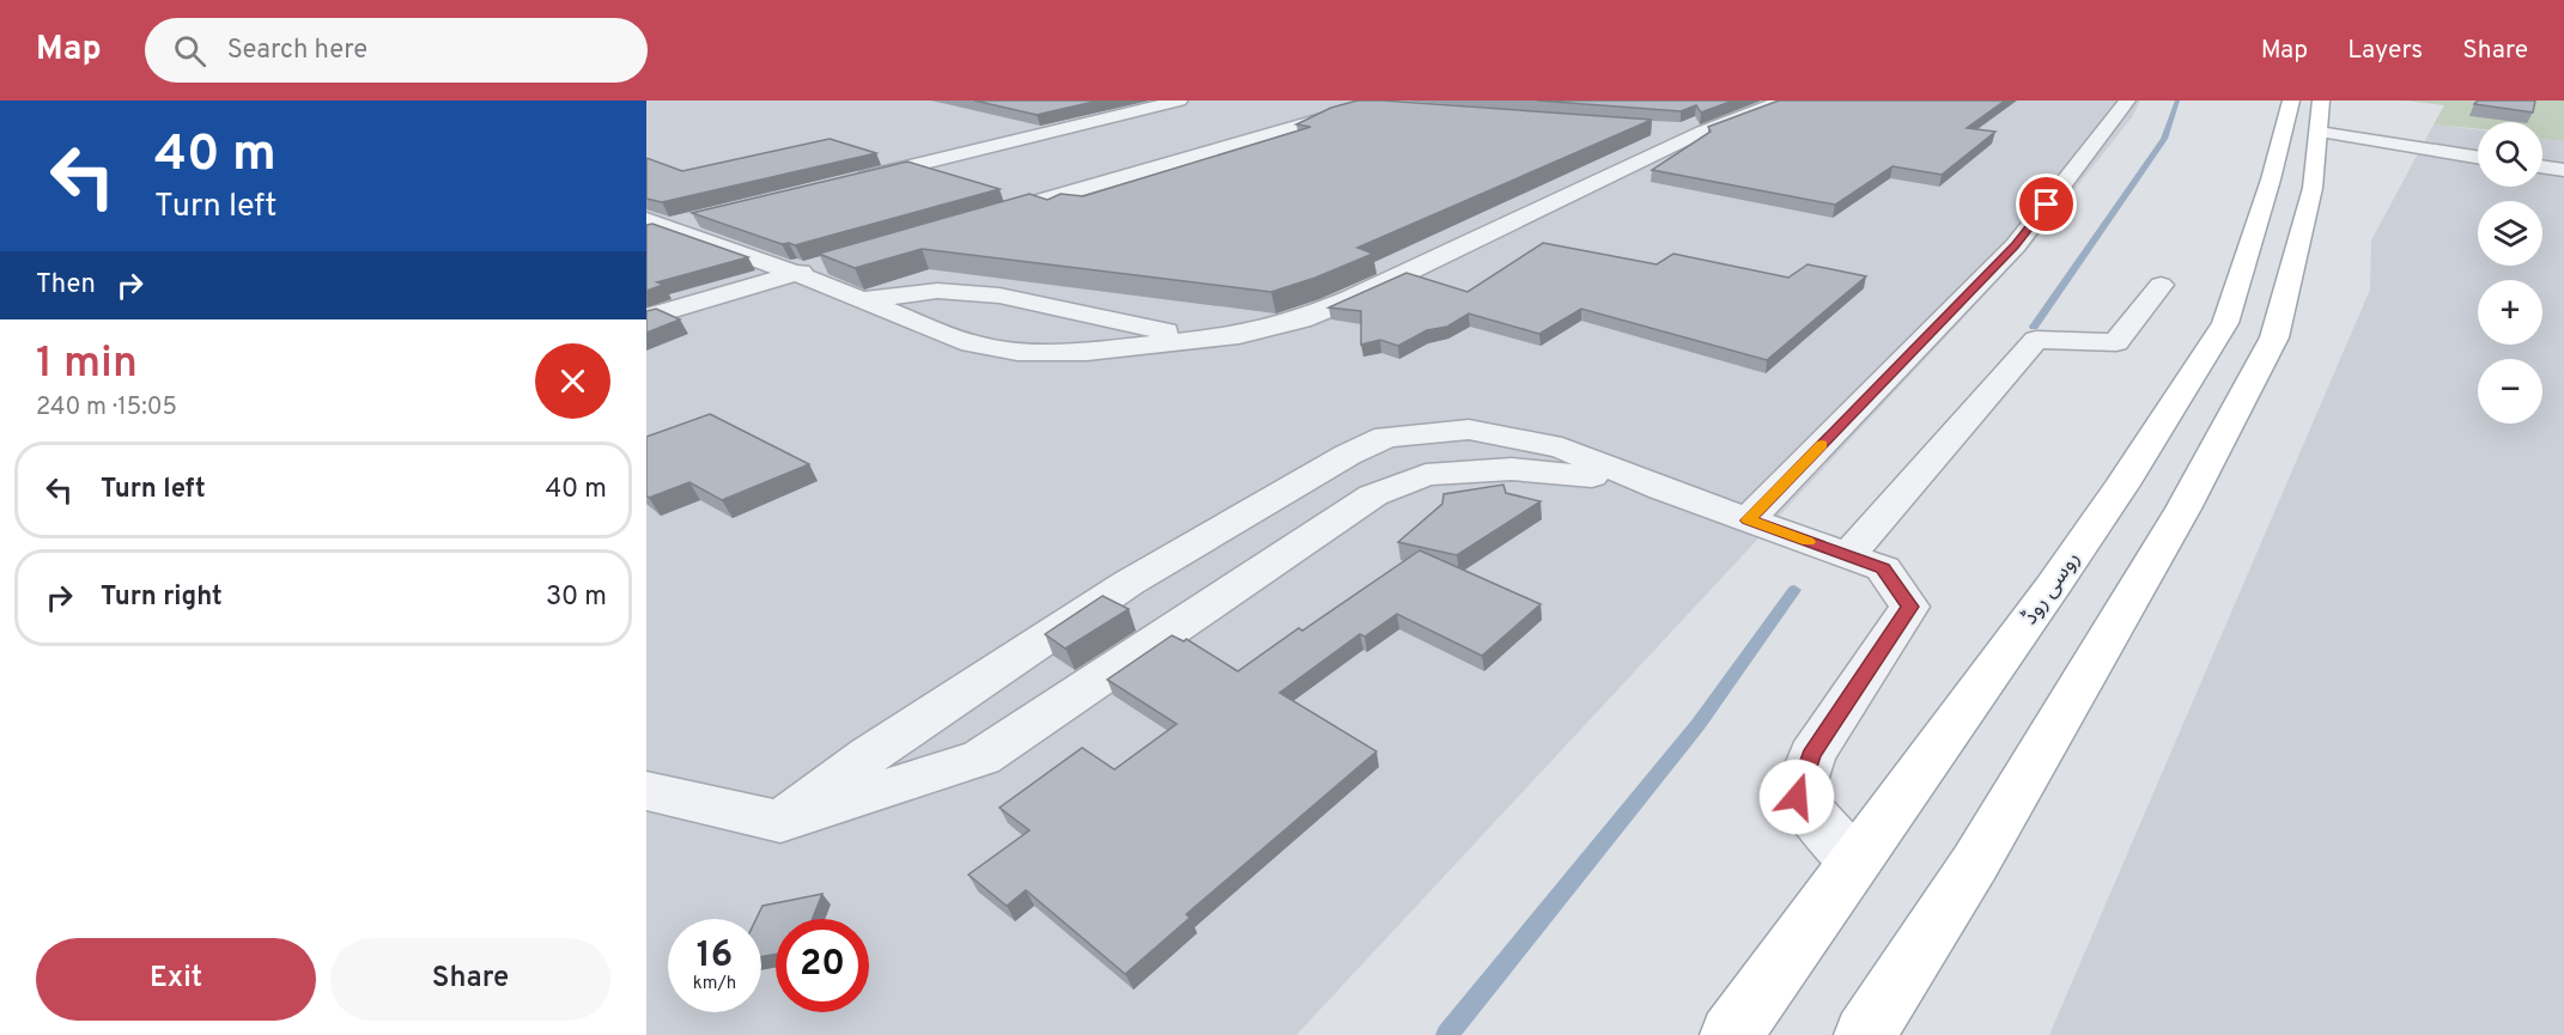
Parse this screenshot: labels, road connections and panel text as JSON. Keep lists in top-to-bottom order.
{
  "streets": {
    "main road": ["روسی روڈ"]
  },
  "page": {
    "header": "Map",
    "search": "Search here",
    "nav": ["Map", "Layers", "Share"],
    "turn": ["40 m", "Turn left"],
    "map_buttons": ["+", "−"],
    "then": "Then",
    "heading": ["1 min", "240 m · 15:05"],
    "list": [
      {
        "name": "Turn left",
        "value": "40 m"
      },
      {
        "name": "Turn right",
        "value": "30 m"
      }
    ],
    "speed": "16 km/h",
    "limit": "20",
    "buttons": ["Exit", "Share"]
  }
}
